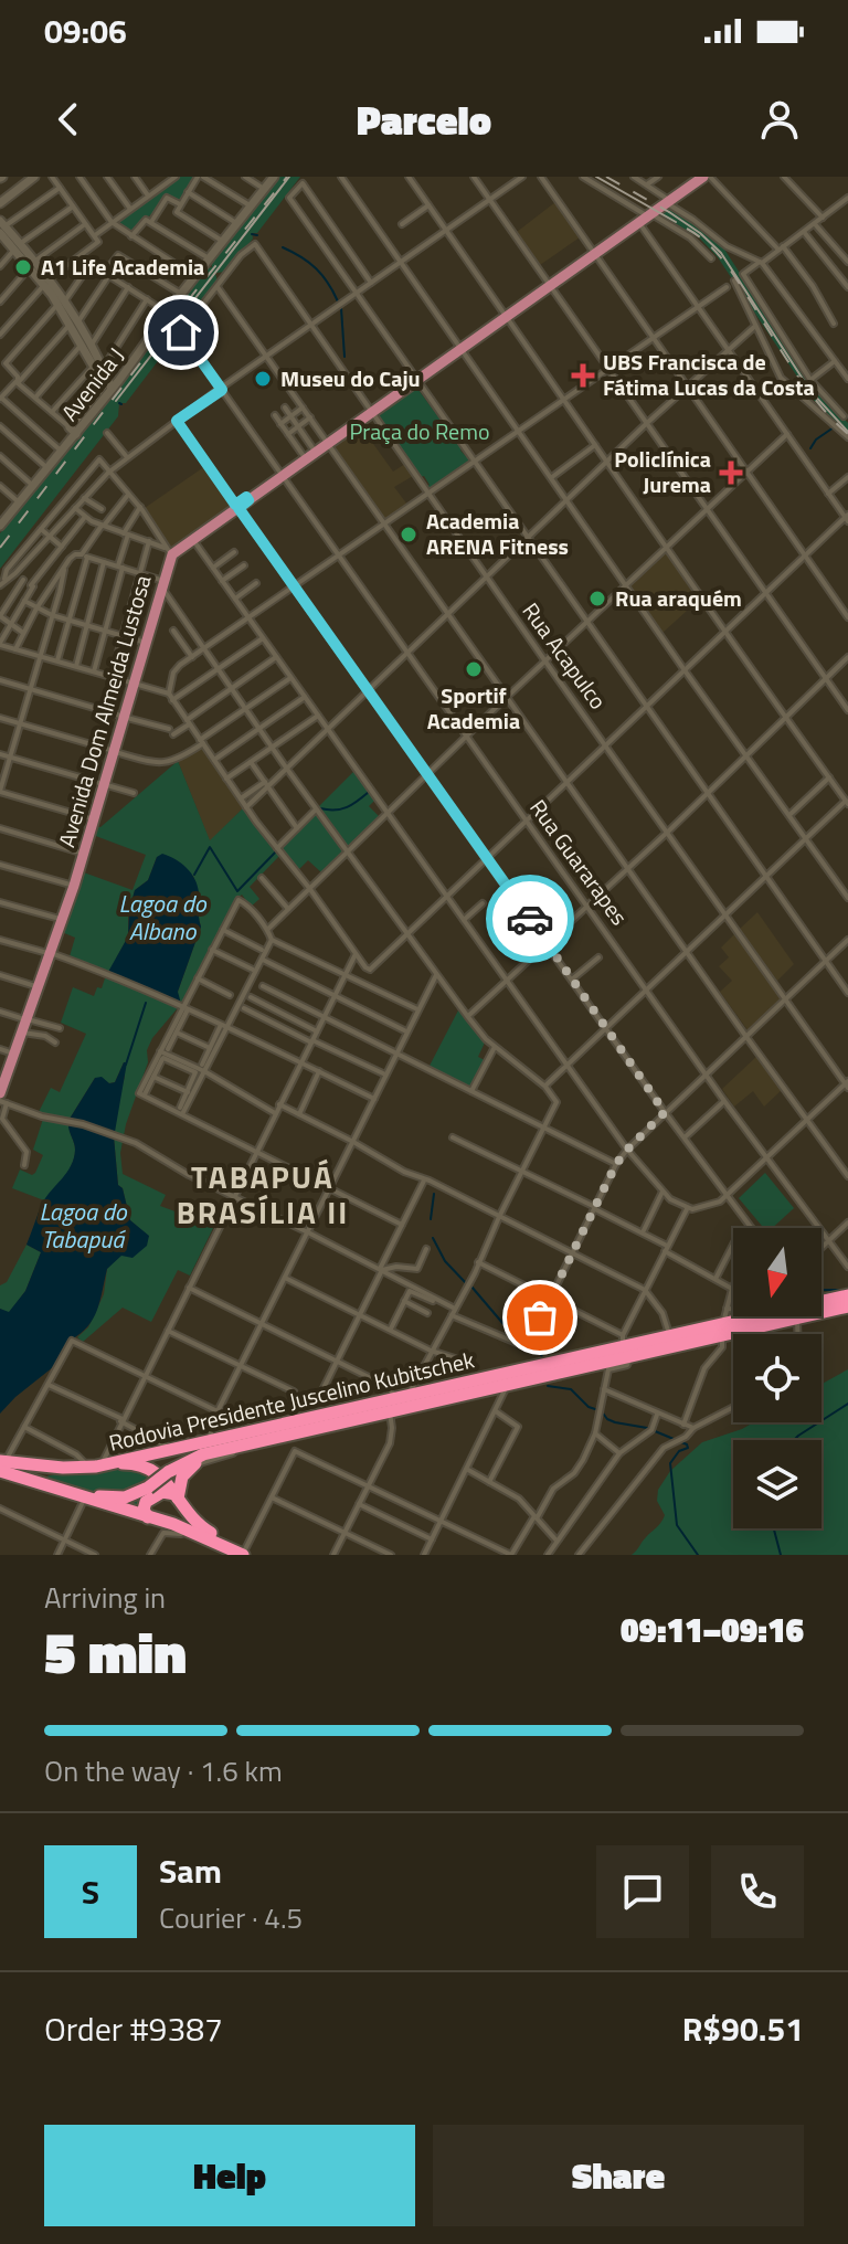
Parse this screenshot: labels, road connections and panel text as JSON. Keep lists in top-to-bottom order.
{
  "streets": {
    "highway": ["Rodovia Presidente Juscelino Kubitschek"],
    "main road": ["Avenida Dom Almeida Lustosa"],
    "street": ["Avenida J", "Rua Acapulco", "Rua Guararapes"]
  },
  "crossings": [
    ["Rua Acapulco", "Avenida Dom Almeida Lustosa"],
    ["Rua Acapulco", "Rua Guararapes"],
    ["Avenida Dom Almeida Lustosa", "Rua Guararapes"]
  ],
  "districts": ["TABAPUÁ BRASÍLIA II"],
  "water": ["Lagoa do Albano", "Lagoa do Tabapuá"],
  "parks": ["Praça do Remo"],
  "places": {
    "other": [
      "A1 Life Academia",
      "Museu do Caju",
      "Academia ARENA Fitness",
      "Rua araquém",
      "Sportif Academia"
    ],
    "health": ["UBS Francisca de Fátima Lucas da Costa", "Policlínica Jurema"]
  },
  "north": "bottom",
  "page": {
    "status": "09:06",
    "header": "Parcelo",
    "heading": ["5 min", "Arriving in", "09:11–09:16"],
    "panel": [
      "Sam",
      "Courier · 4.5",
      "Order #9387",
      "R$90.51"
    ],
    "bar": "On the way · 1.6 km",
    "round": "S",
    "buttons": ["Help", "Share"]
  }
}
